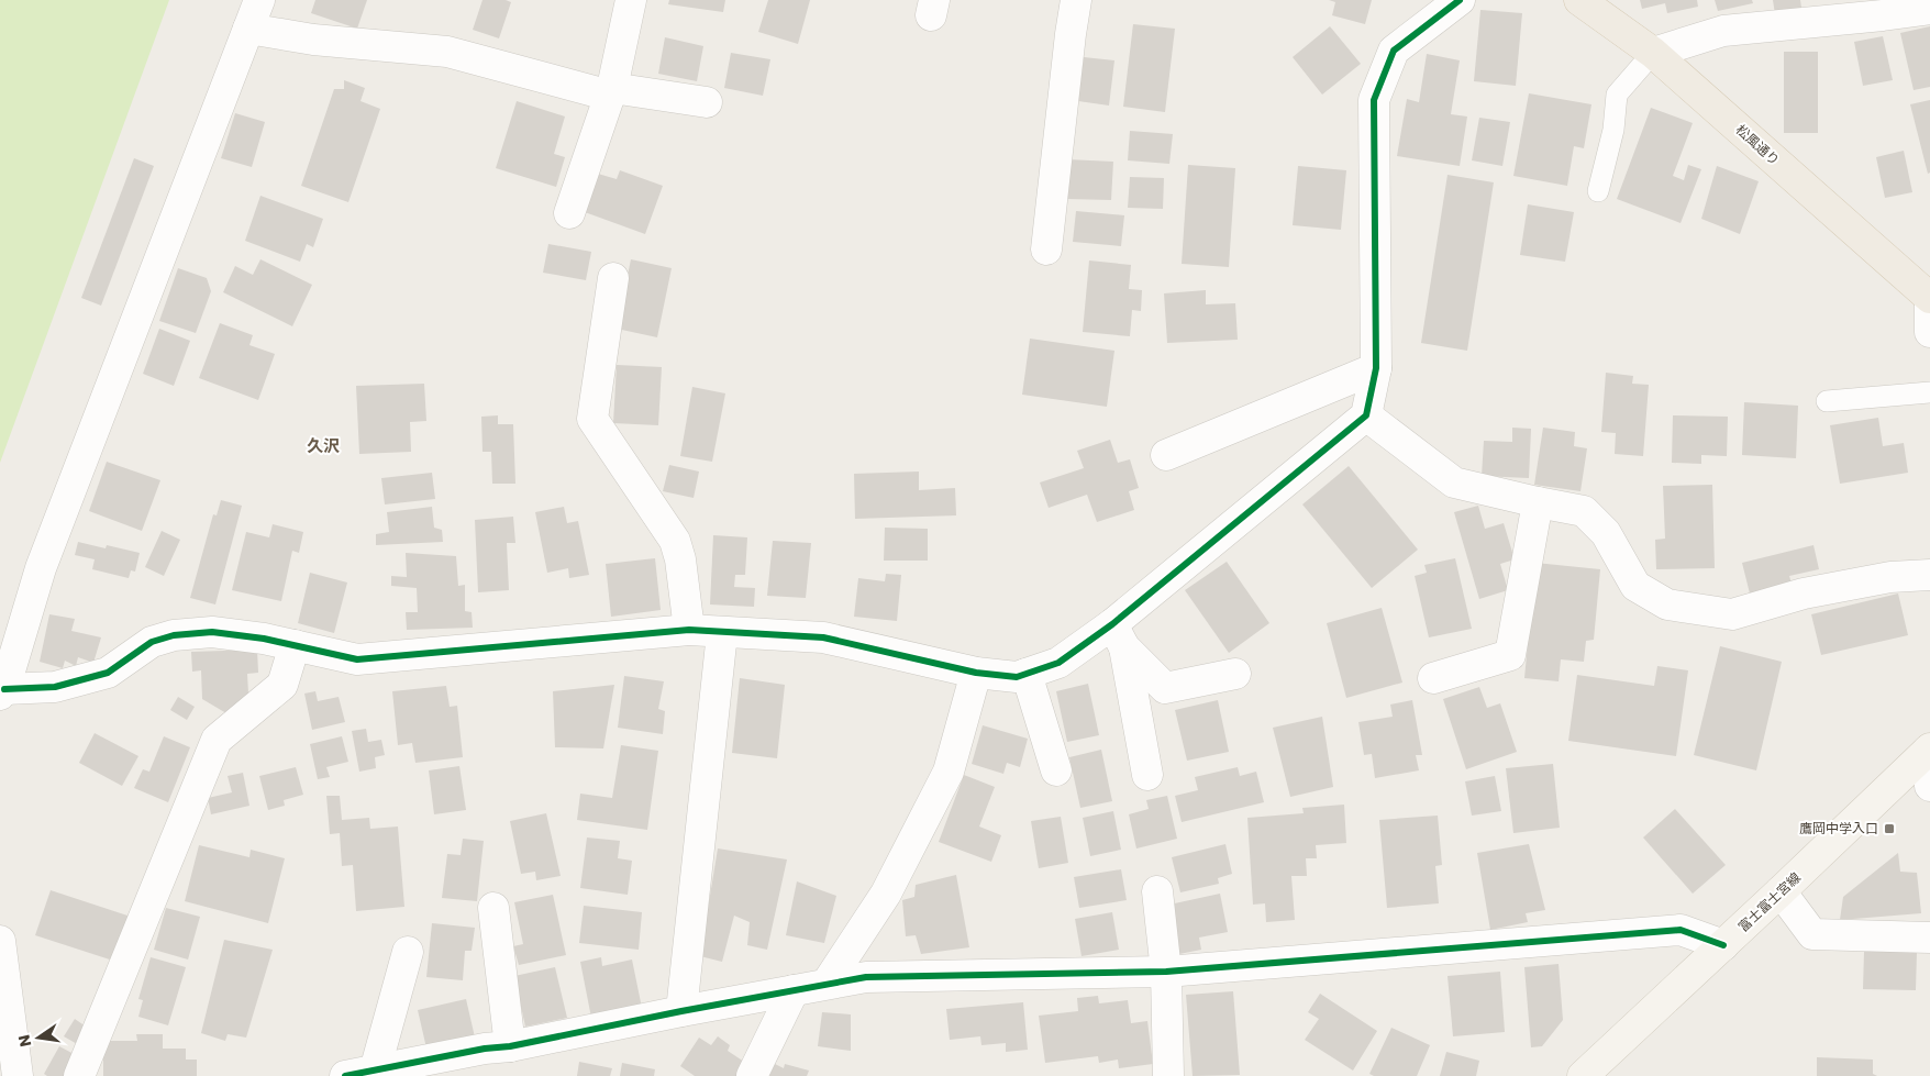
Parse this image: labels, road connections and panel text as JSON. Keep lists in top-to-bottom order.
{
  "streets": {
    "main road": ["松風通り", "富士富士宮線"]
  },
  "districts": ["久沢"],
  "places": {
    "transit": ["鷹岡中学入口"]
  },
  "north": "left"
}
